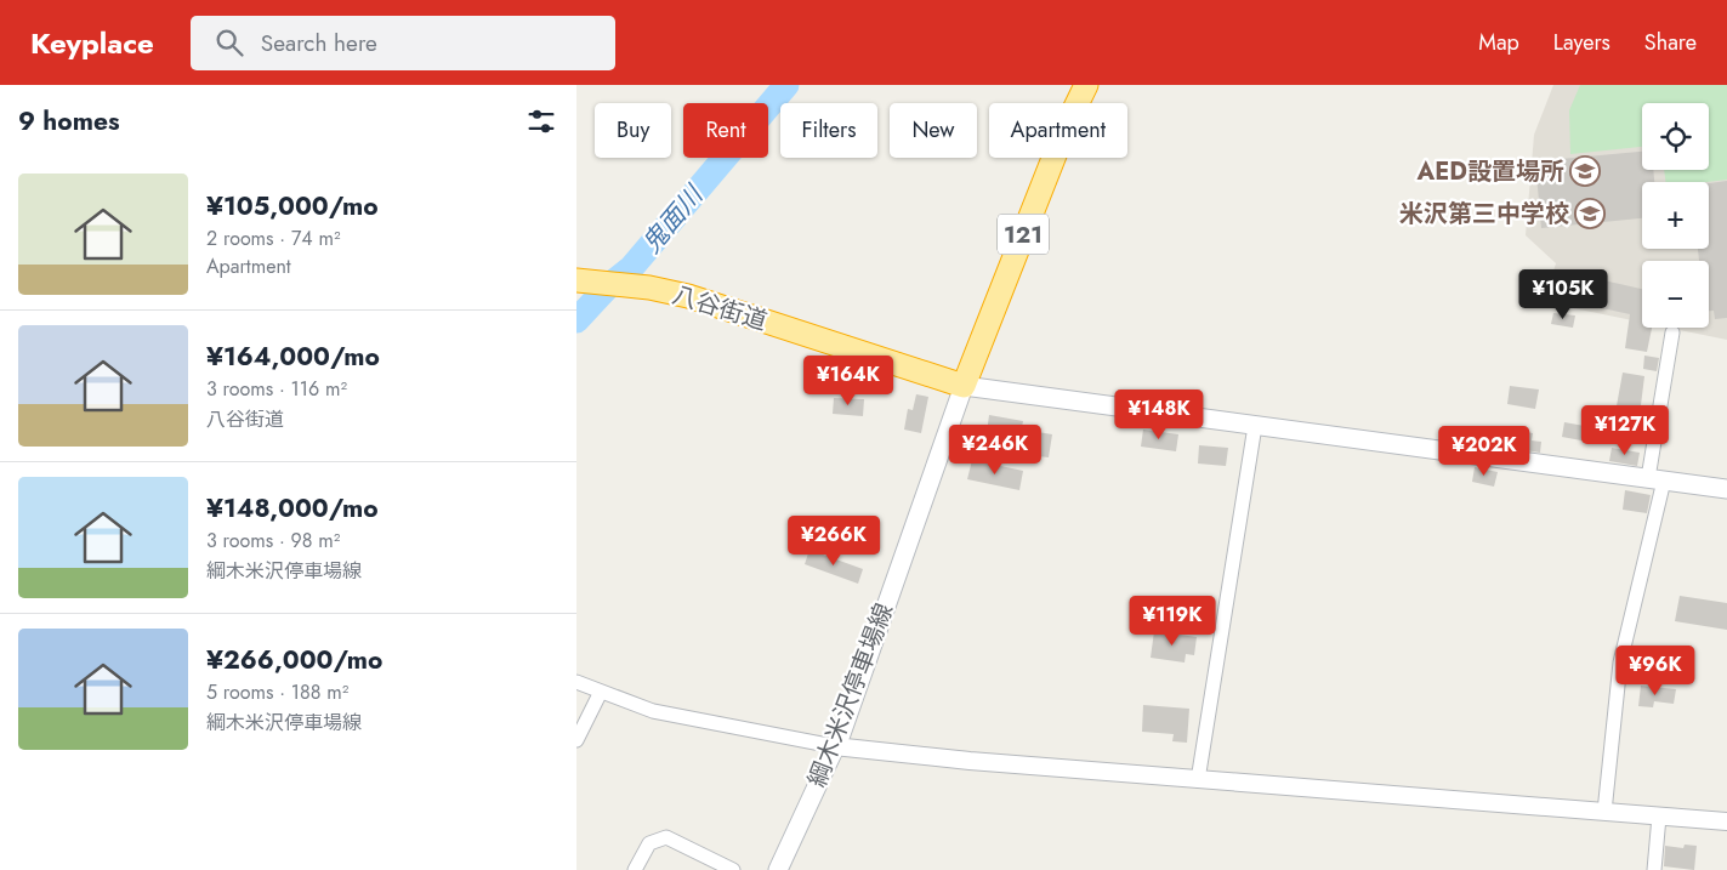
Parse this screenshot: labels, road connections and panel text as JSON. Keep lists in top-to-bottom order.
{
  "streets": {
    "highway": ["121", "八谷街道"],
    "main road": ["綱木米沢停車場線"]
  },
  "crossings": [
    ["121", "八谷街道"],
    ["121", "綱木米沢停車場線"],
    ["八谷街道", "綱木米沢停車場線"]
  ],
  "water": ["鬼面川"],
  "places": {
    "school or university": ["AED設置場所", "米沢第三中学校"]
  },
  "page": {
    "header": "Keyplace",
    "search": "Search here",
    "nav": ["Map", "Layers", "Share"],
    "heading": "9 homes",
    "map_buttons": ["+", "−"],
    "chip": [
      "Buy",
      "Rent",
      "Filters",
      "New",
      "Apartment"
    ],
    "list": [
      {
        "name": "¥105,000/mo",
        "note": "2 rooms · 74 m² · Apartment"
      },
      {
        "name": "¥164,000/mo",
        "note": "3 rooms · 116 m² · 八谷街道"
      },
      {
        "name": "¥148,000/mo",
        "note": "3 rooms · 98 m² · 綱木米沢停車場線"
      },
      {
        "name": "¥266,000/mo",
        "note": "5 rooms · 188 m² · 綱木米沢停車場線"
      }
    ],
    "price": [
      "¥105K",
      "¥164K",
      "¥148K",
      "¥127K",
      "¥246K",
      "¥202K",
      "¥266K",
      "¥119K",
      "¥96K"
    ]
  }
}
